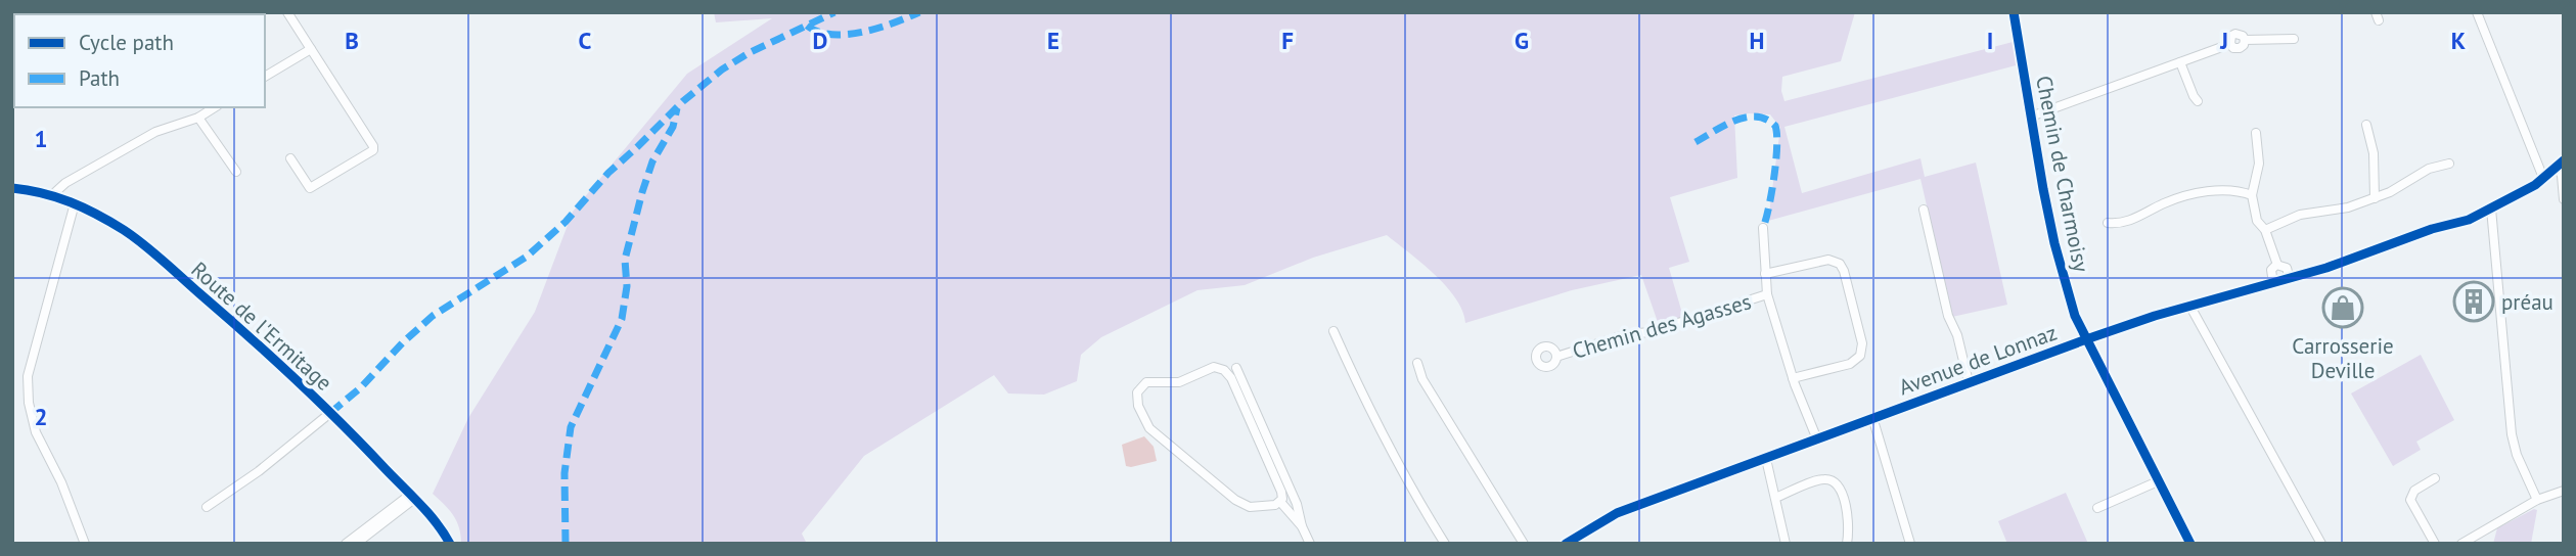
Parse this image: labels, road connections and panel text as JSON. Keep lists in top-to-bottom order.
{
  "streets": {
    "street": [
      "Chemin de Charmoisy",
      "Route de l'Ermitage",
      "Chemin des Agasses",
      "Avenue de Lonnaz"
    ]
  },
  "crossings": [
    ["Chemin de Charmoisy", "Avenue de Lonnaz"],
    ["Chemin des Agasses", "Avenue de Lonnaz"]
  ],
  "places": {
    "building": ["préau"],
    "shop": ["Carrosserie Deville"]
  },
  "legend": ["Cycle path", "Path"],
  "grid": {
    "columns": [
      "B",
      "C",
      "D",
      "E",
      "F",
      "G",
      "H",
      "I",
      "J",
      "K"
    ],
    "rows": ["1", "2"]
  }
}
